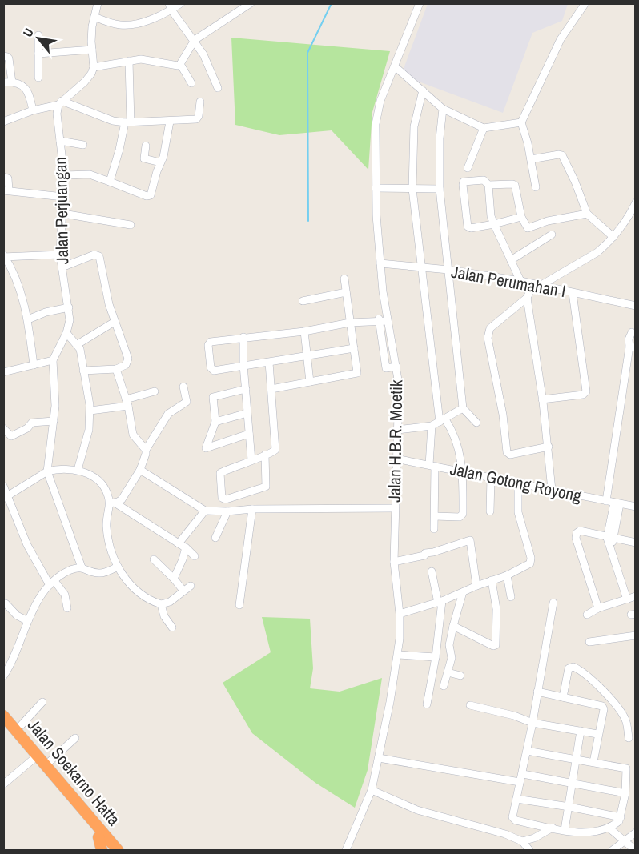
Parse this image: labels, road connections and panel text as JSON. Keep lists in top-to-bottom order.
{
  "streets": {
    "highway": ["Jalan Soekarno Hatta"],
    "street": [
      "Jalan Perjuangan",
      "Jalan Perumahan I",
      "Jalan H.B.R. Moetik",
      "Jalan Gotong Royong"
    ]
  },
  "crossings": [
    ["Jalan Perumahan I", "Jalan H.B.R. Moetik"],
    ["Jalan H.B.R. Moetik", "Jalan Gotong Royong"]
  ],
  "north": "top left"
}
